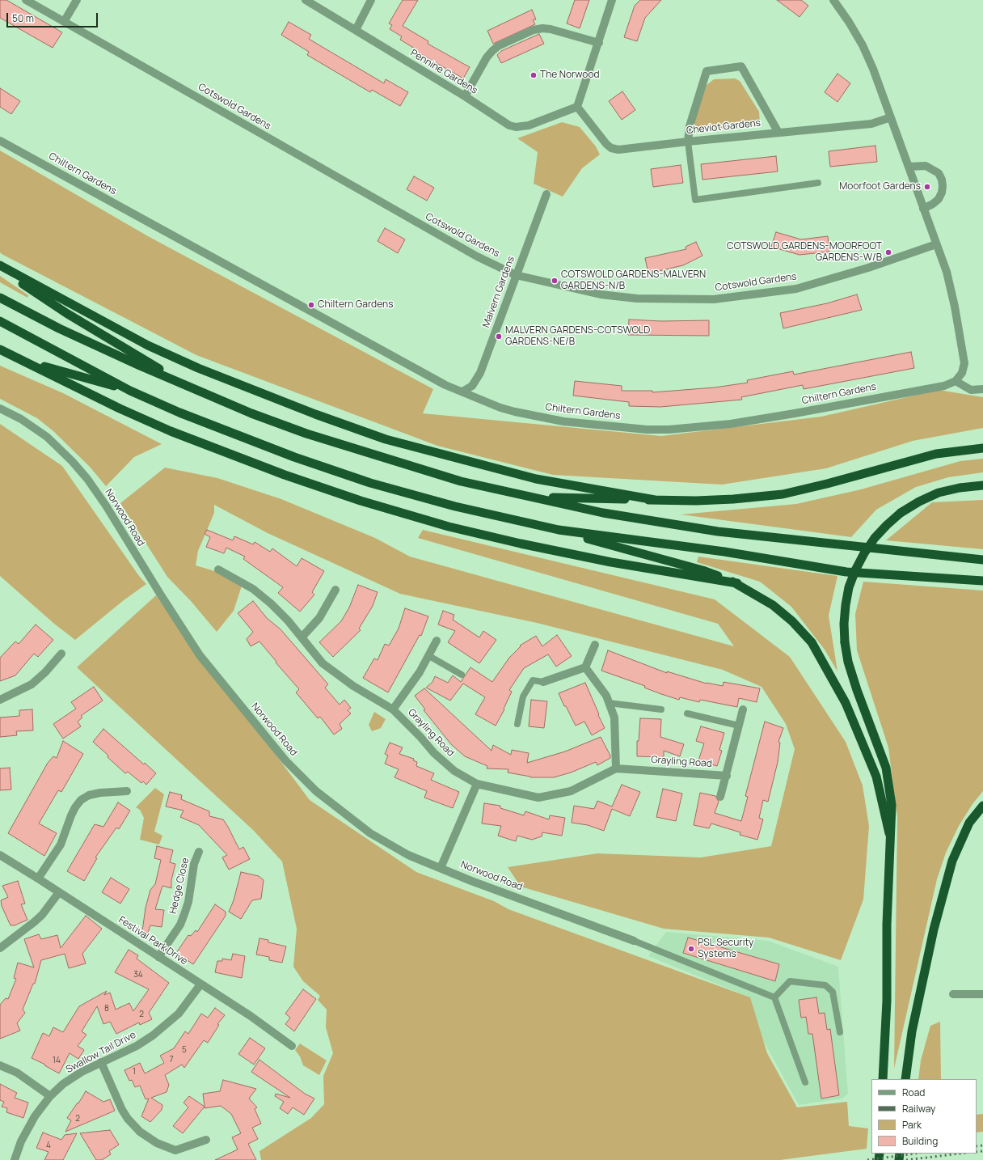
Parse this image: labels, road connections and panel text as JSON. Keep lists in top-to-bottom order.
{
  "streets": {
    "street": [
      "Pennine Gardens",
      "Cotswold Gardens",
      "Cheviot Gardens",
      "Chiltern Gardens",
      "Malvern Gardens",
      "Norwood Road",
      "Grayling Road",
      "Hedge Close",
      "Festival Park Drive",
      "Swallow Tail Drive"
    ]
  },
  "crossings": [
    ["Pennine Gardens", "Cheviot Gardens"],
    ["Cotswold Gardens", "Malvern Gardens"],
    ["Chiltern Gardens", "Malvern Gardens"],
    ["Hedge Close", "Festival Park Drive"],
    ["Festival Park Drive", "Swallow Tail Drive"]
  ],
  "places": [
    "The Norwood",
    "Moorfoot Gardens",
    "COTSWOLD GARDENS-MOORFOOT GARDENS-W/B",
    "COTSWOLD GARDENS-MALVERN GARDENS-N/B",
    "Chiltern Gardens",
    "MALVERN GARDENS-COTSWOLD GARDENS-NE/B",
    "PSL Security Systems"
  ],
  "house_numbers": [
    "34",
    "8",
    "2",
    "5",
    "7",
    "14",
    "1",
    "2",
    "4"
  ],
  "legend": [
    "Road",
    "Railway",
    "Park",
    "Building"
  ],
  "scale_bar": "50 m"
}
